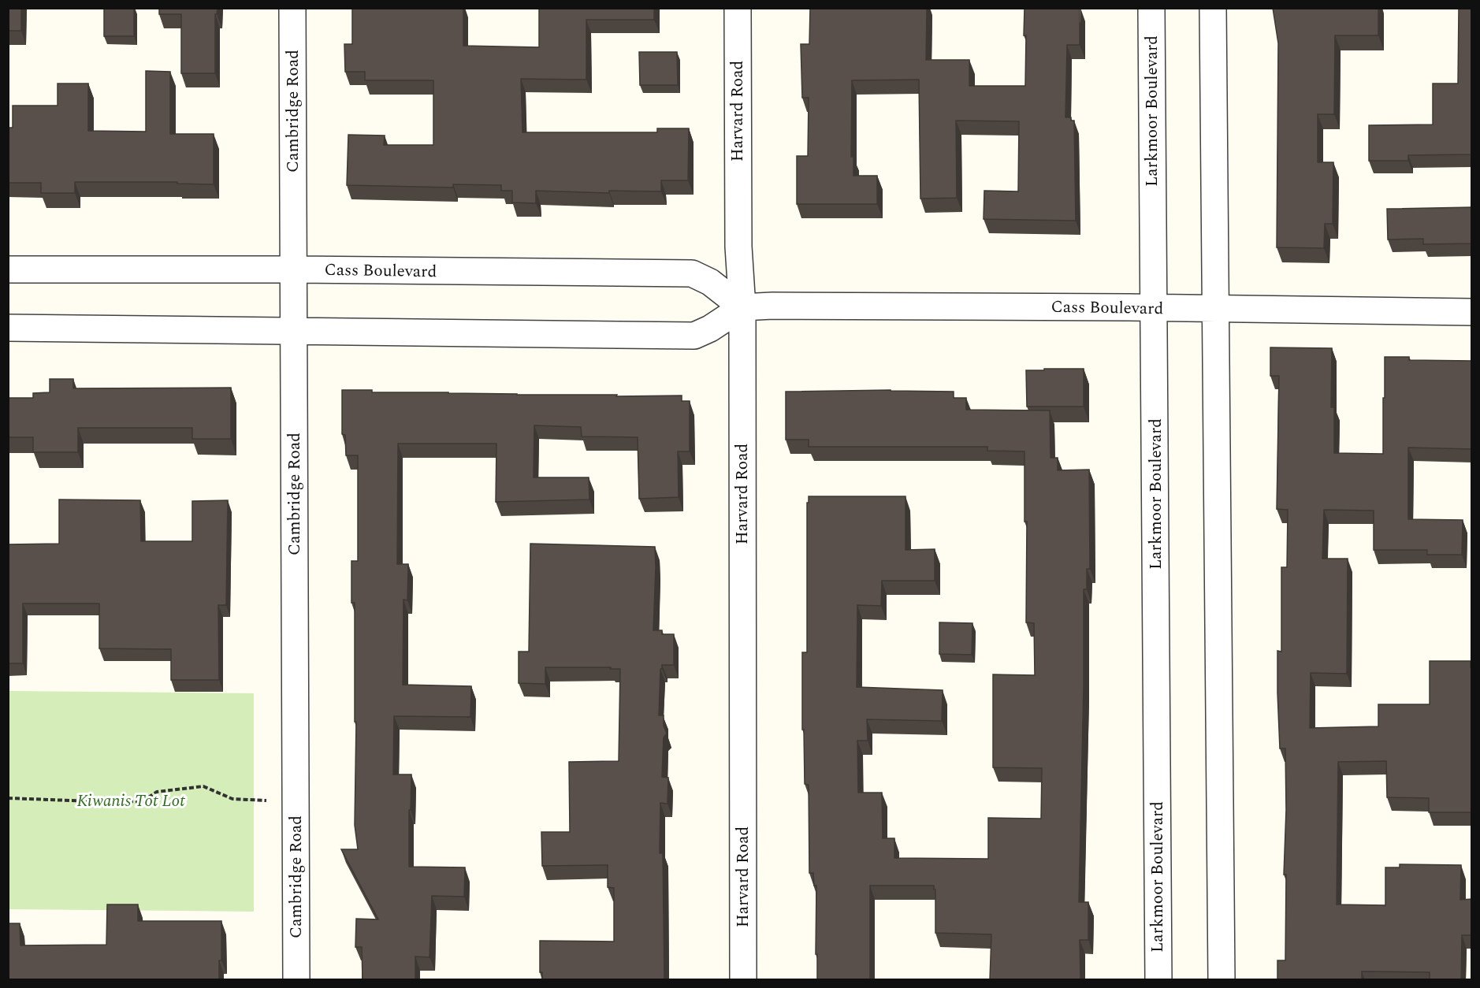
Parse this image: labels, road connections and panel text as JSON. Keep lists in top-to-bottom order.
{
  "streets": {
    "street": [
      "Cambridge Road",
      "Harvard Road",
      "Larkmoor Boulevard",
      "Cass Boulevard"
    ]
  },
  "crossings": [
    ["Cambridge Road", "Cass Boulevard"],
    ["Harvard Road", "Cass Boulevard"],
    ["Larkmoor Boulevard", "Cass Boulevard"]
  ],
  "parks": ["Kiwanis Tot Lot"]
}
